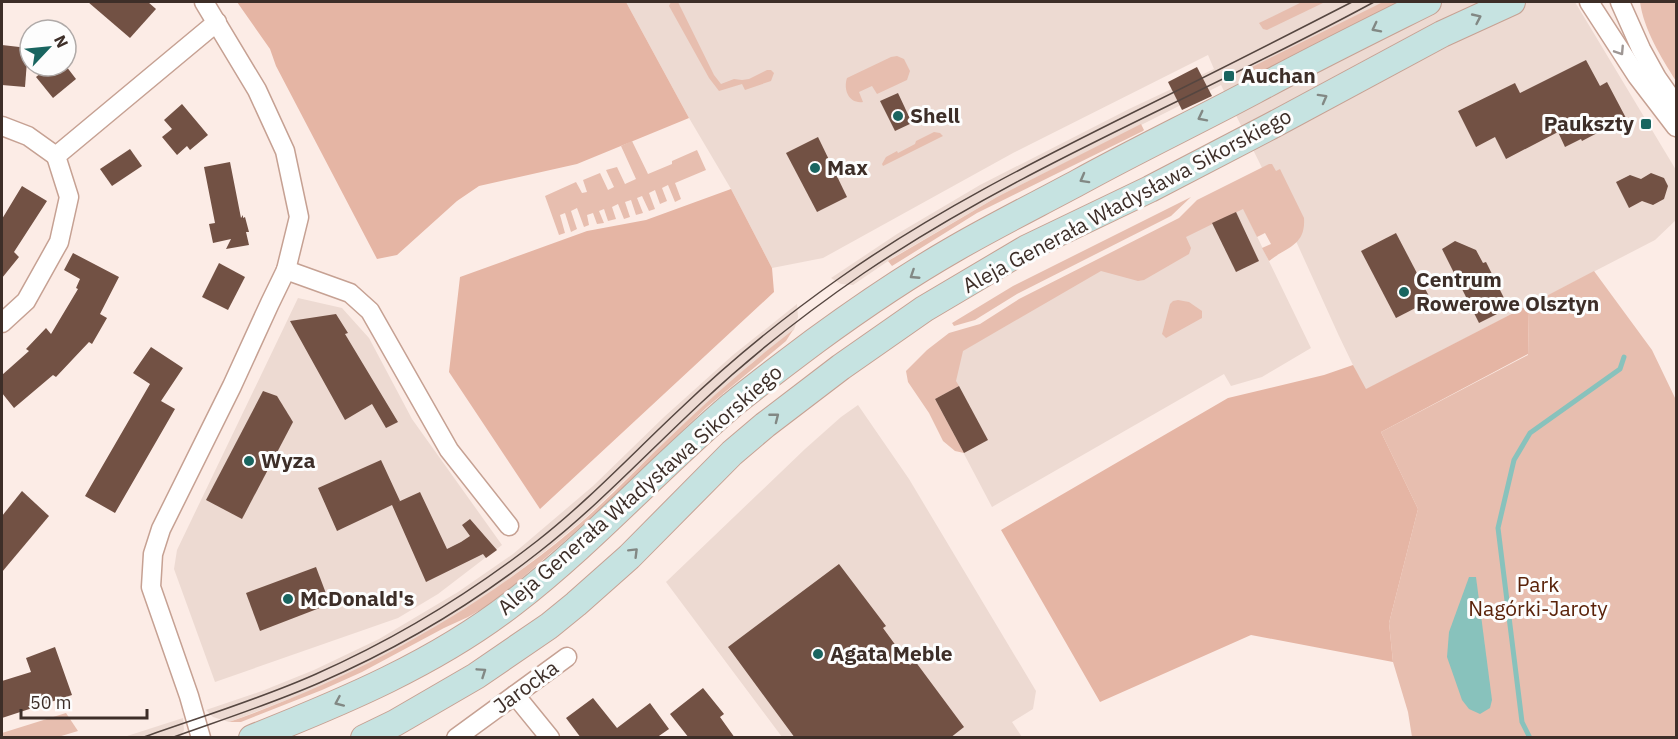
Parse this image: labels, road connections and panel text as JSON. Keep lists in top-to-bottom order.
{
  "streets": {
    "main road": ["Aleja Generała Władysława Sikorskiego"],
    "street": ["Jarocka"]
  },
  "parks": ["Park Nagórki-Jaroty"],
  "places": {
    "transit": ["Auchan", "Paukszty"],
    "other": [
      "Shell",
      "Max",
      "Centrum Rowerowe Olsztyn",
      "Wyza",
      "McDonald's",
      "Agata Meble"
    ]
  },
  "scale_bar": "50 m",
  "north": "top right"
}
